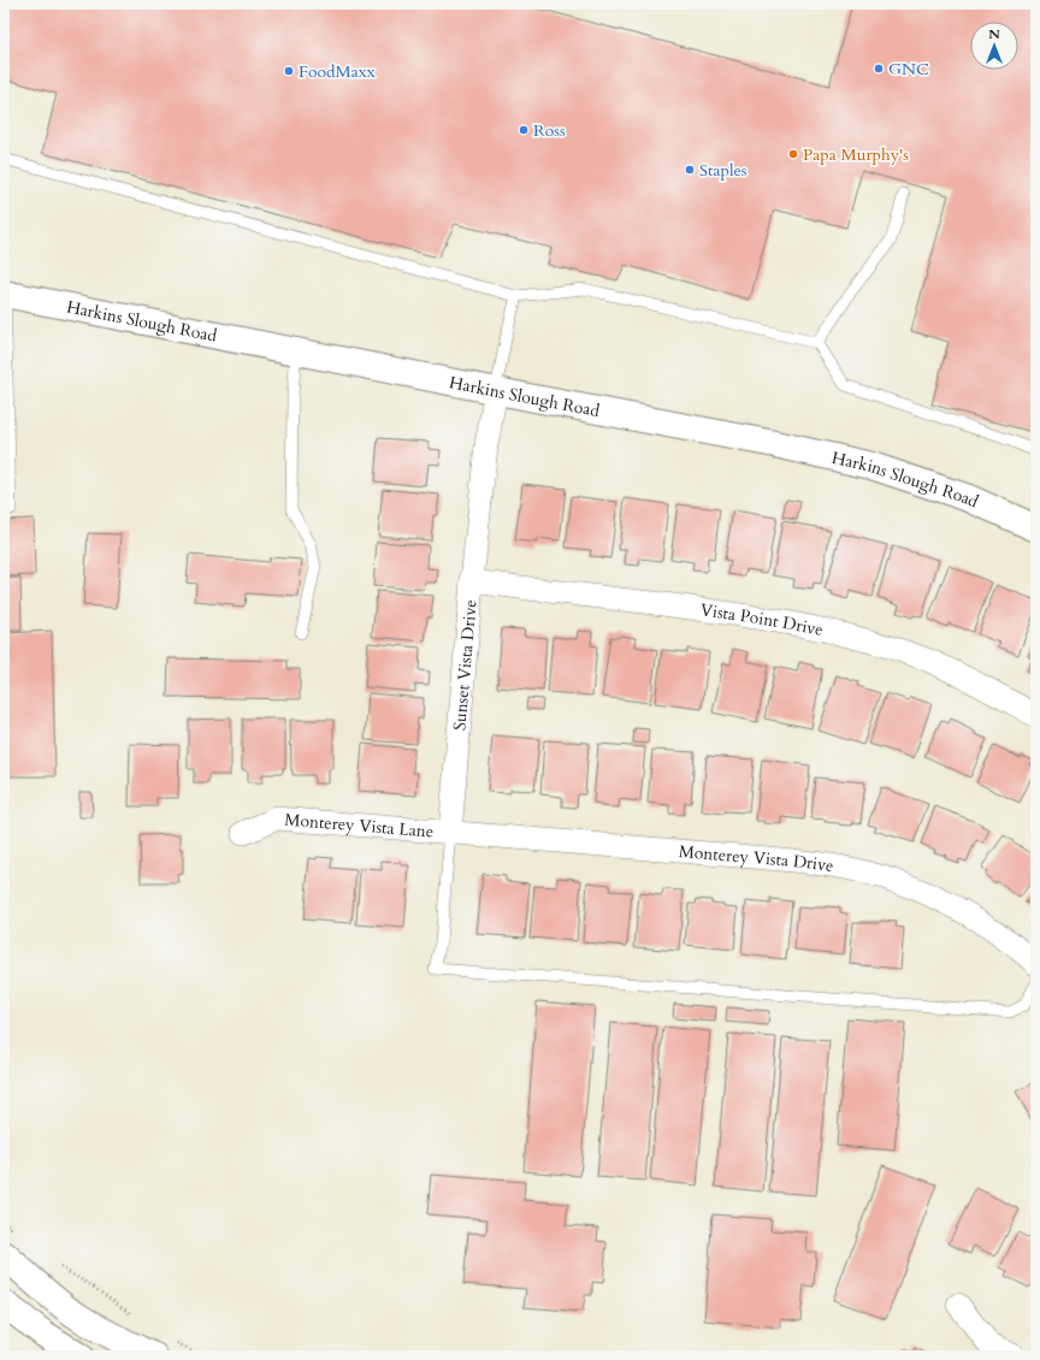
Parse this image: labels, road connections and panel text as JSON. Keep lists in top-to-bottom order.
{
  "streets": {
    "main road": ["Harkins Slough Road"],
    "street": [
      "Vista Point Drive",
      "Sunset Vista Drive",
      "Monterey Vista Lane",
      "Monterey Vista Drive"
    ]
  },
  "crossings": [
    ["Harkins Slough Road", "Sunset Vista Drive"],
    ["Vista Point Drive", "Sunset Vista Drive"],
    ["Sunset Vista Drive", "Monterey Vista Lane"],
    ["Sunset Vista Drive", "Monterey Vista Drive"],
    ["Monterey Vista Lane", "Monterey Vista Drive"]
  ],
  "places": [
    "GNC",
    "FoodMaxx",
    "Ross",
    "Papa Murphy's",
    "Staples"
  ],
  "north": "top"
}
